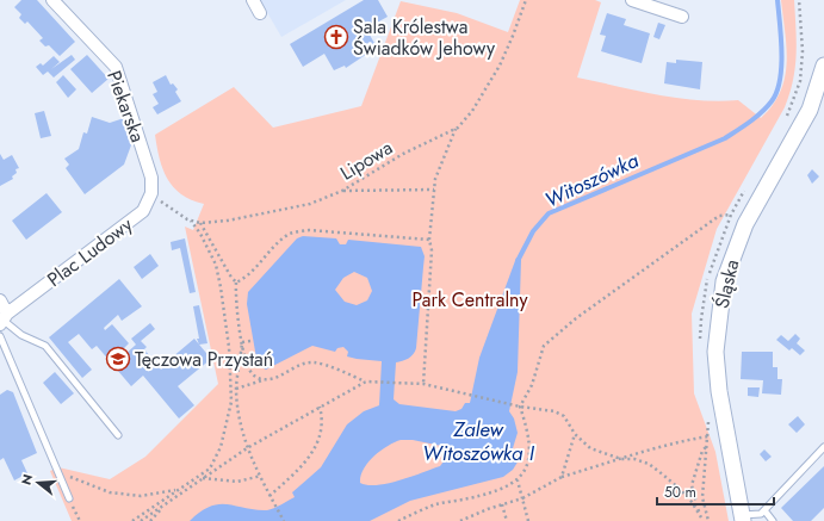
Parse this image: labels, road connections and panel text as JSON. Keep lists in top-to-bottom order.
{
  "streets": {
    "street": ["Piekarska", "Plac Ludowy", "Śląska"],
    "path": ["Lipowa"]
  },
  "crossings": [
    ["Piekarska", "Plac Ludowy"],
    ["Lipowa", "Plac Ludowy"]
  ],
  "water": ["Witoszówka", "Zalew Witoszówka I"],
  "parks": ["Park Centralny"],
  "places": {
    "church": ["Sala Królestwa Świadków Jehowy"],
    "school or university": ["Tęczowa Przystań"]
  },
  "scale_bar": "50 m",
  "north": "left"
}
